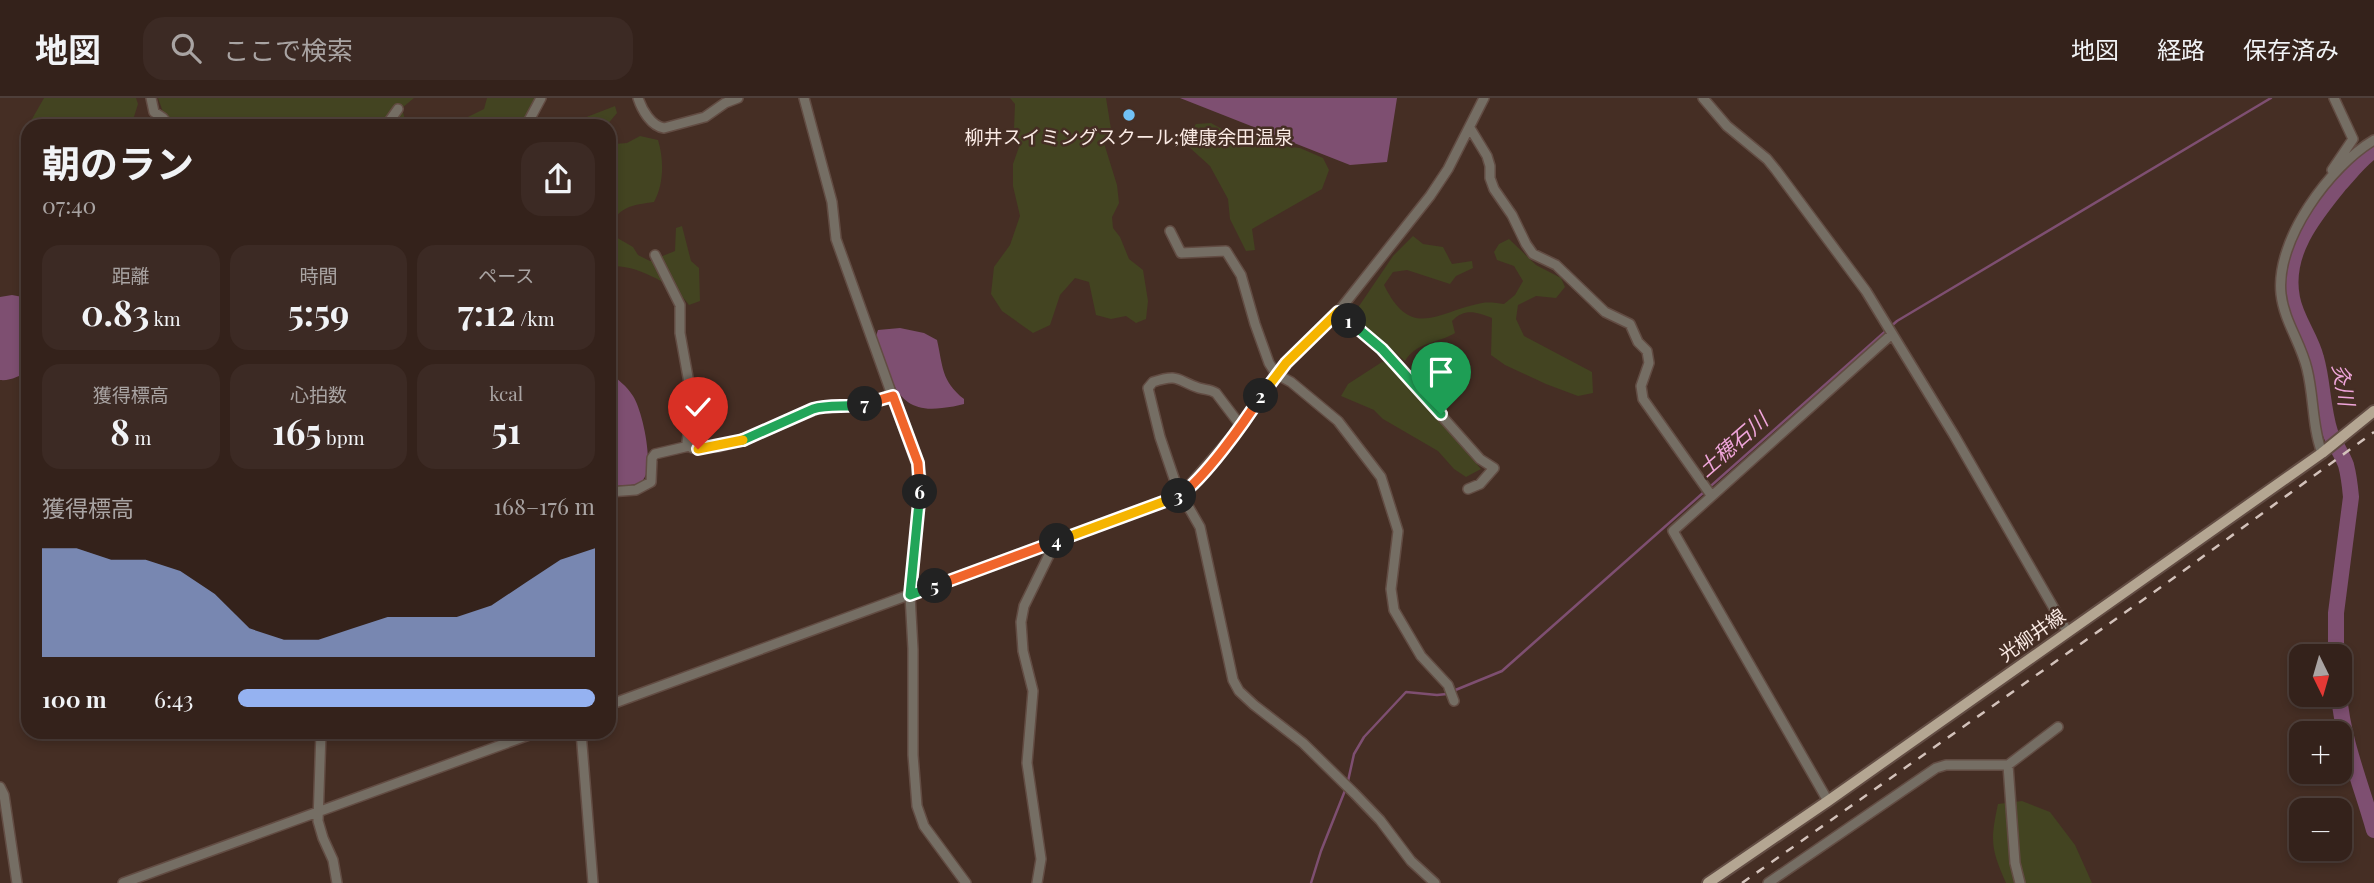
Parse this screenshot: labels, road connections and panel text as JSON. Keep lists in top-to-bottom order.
{
  "streets": {
    "main road": ["光柳井線"]
  },
  "water": ["灸川", "土穂石川"],
  "places": ["柳井スイミングスクール;健康余田温泉"],
  "north": "bottom",
  "page": {
    "header": "地図",
    "search": "ここで検索",
    "nav": ["地図", "経路", "保存済み"],
    "heading": ["朝のラン", "07:40"],
    "stats": [
      ["距離", "0.83 km"],
      ["時間", "5:59"],
      ["ペース", "7:12 /km"],
      ["獲得標高", "8 m"],
      ["心拍数", "165 bpm"],
      ["kcal", "51"]
    ],
    "pins": [
      "1",
      "2",
      "7",
      "6",
      "3",
      "4",
      "5"
    ],
    "chart": ["獲得標高", "168–176 m"],
    "map_buttons": ["+", "−"],
    "list": [
      {
        "name": "100 m",
        "note": "6:43"
      }
    ]
  }
}
